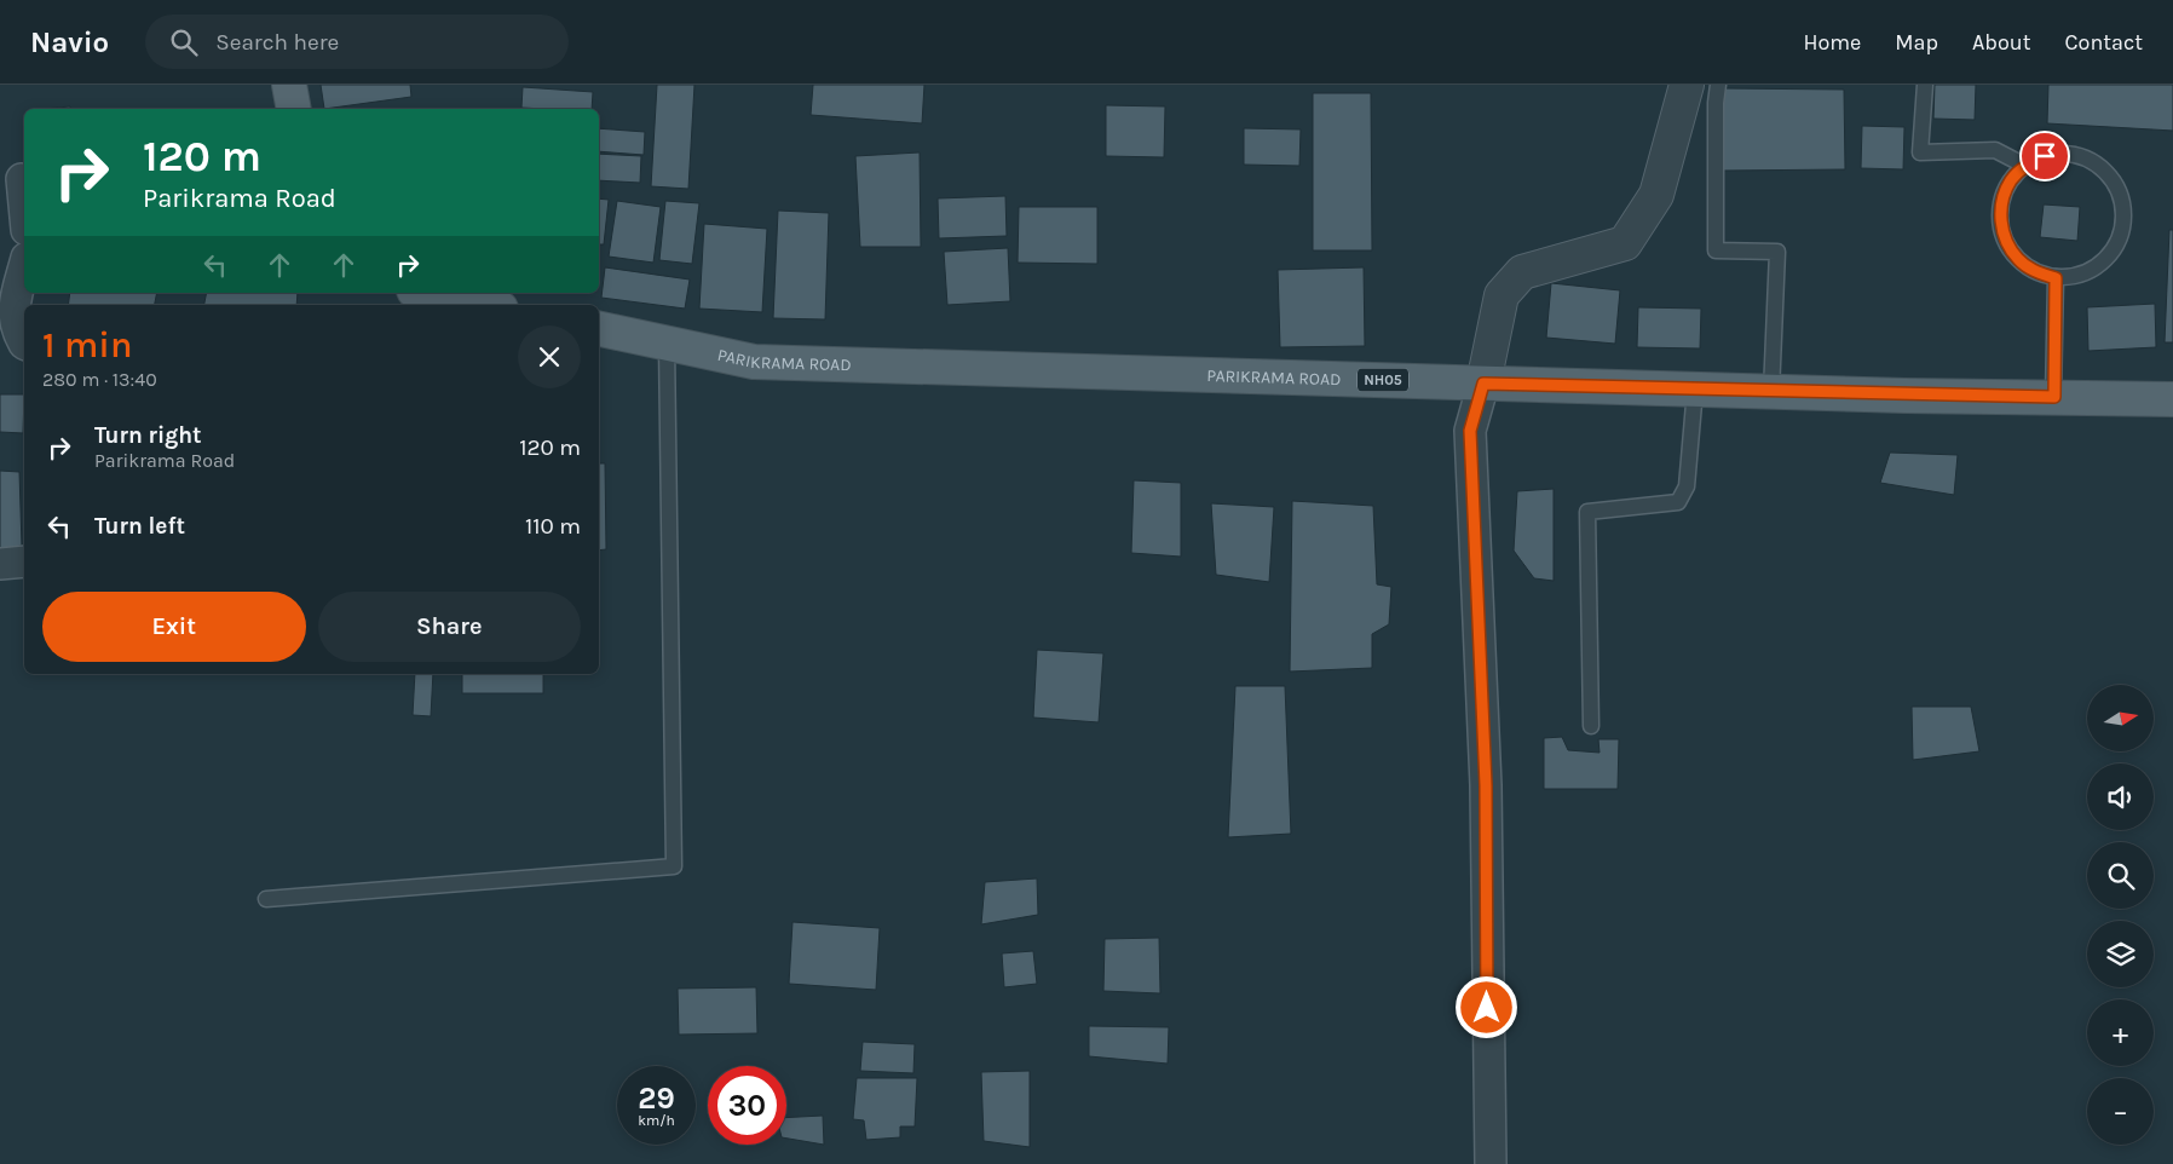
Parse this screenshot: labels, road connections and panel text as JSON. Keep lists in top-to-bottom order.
{
  "streets": {
    "main road": ["PARIKRAMA ROAD", "NH05"]
  },
  "north": "right",
  "page": {
    "header": "Navio",
    "search": "Search here",
    "nav": [
      "Home",
      "Map",
      "About",
      "Contact"
    ],
    "turn": ["120 m", "Parikrama Road"],
    "heading": ["1 min", "280 m · 13:40"],
    "list": [
      {
        "name": "Turn right",
        "note": "Parikrama Road",
        "value": "120 m"
      },
      {
        "name": "Turn left",
        "value": "110 m"
      }
    ],
    "buttons": ["Exit", "Share"],
    "map_buttons": ["+", "−"],
    "speed": "29 km/h",
    "limit": "30"
  }
}
